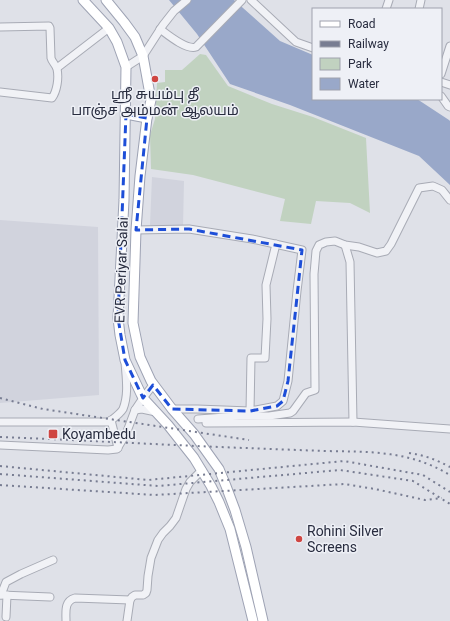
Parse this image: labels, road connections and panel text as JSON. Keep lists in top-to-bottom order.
{
  "streets": {
    "main road": ["EVR Periyar Salai"]
  },
  "places": {
    "other": ["ஶ்ரீ சுயம்பு தீ பாஞ்ச அம்மன் ஆலயம்", "Rohini Silver Screens"],
    "transit": ["Koyambedu"]
  },
  "legend": [
    "Road",
    "Railway",
    "Park",
    "Water"
  ]
}
